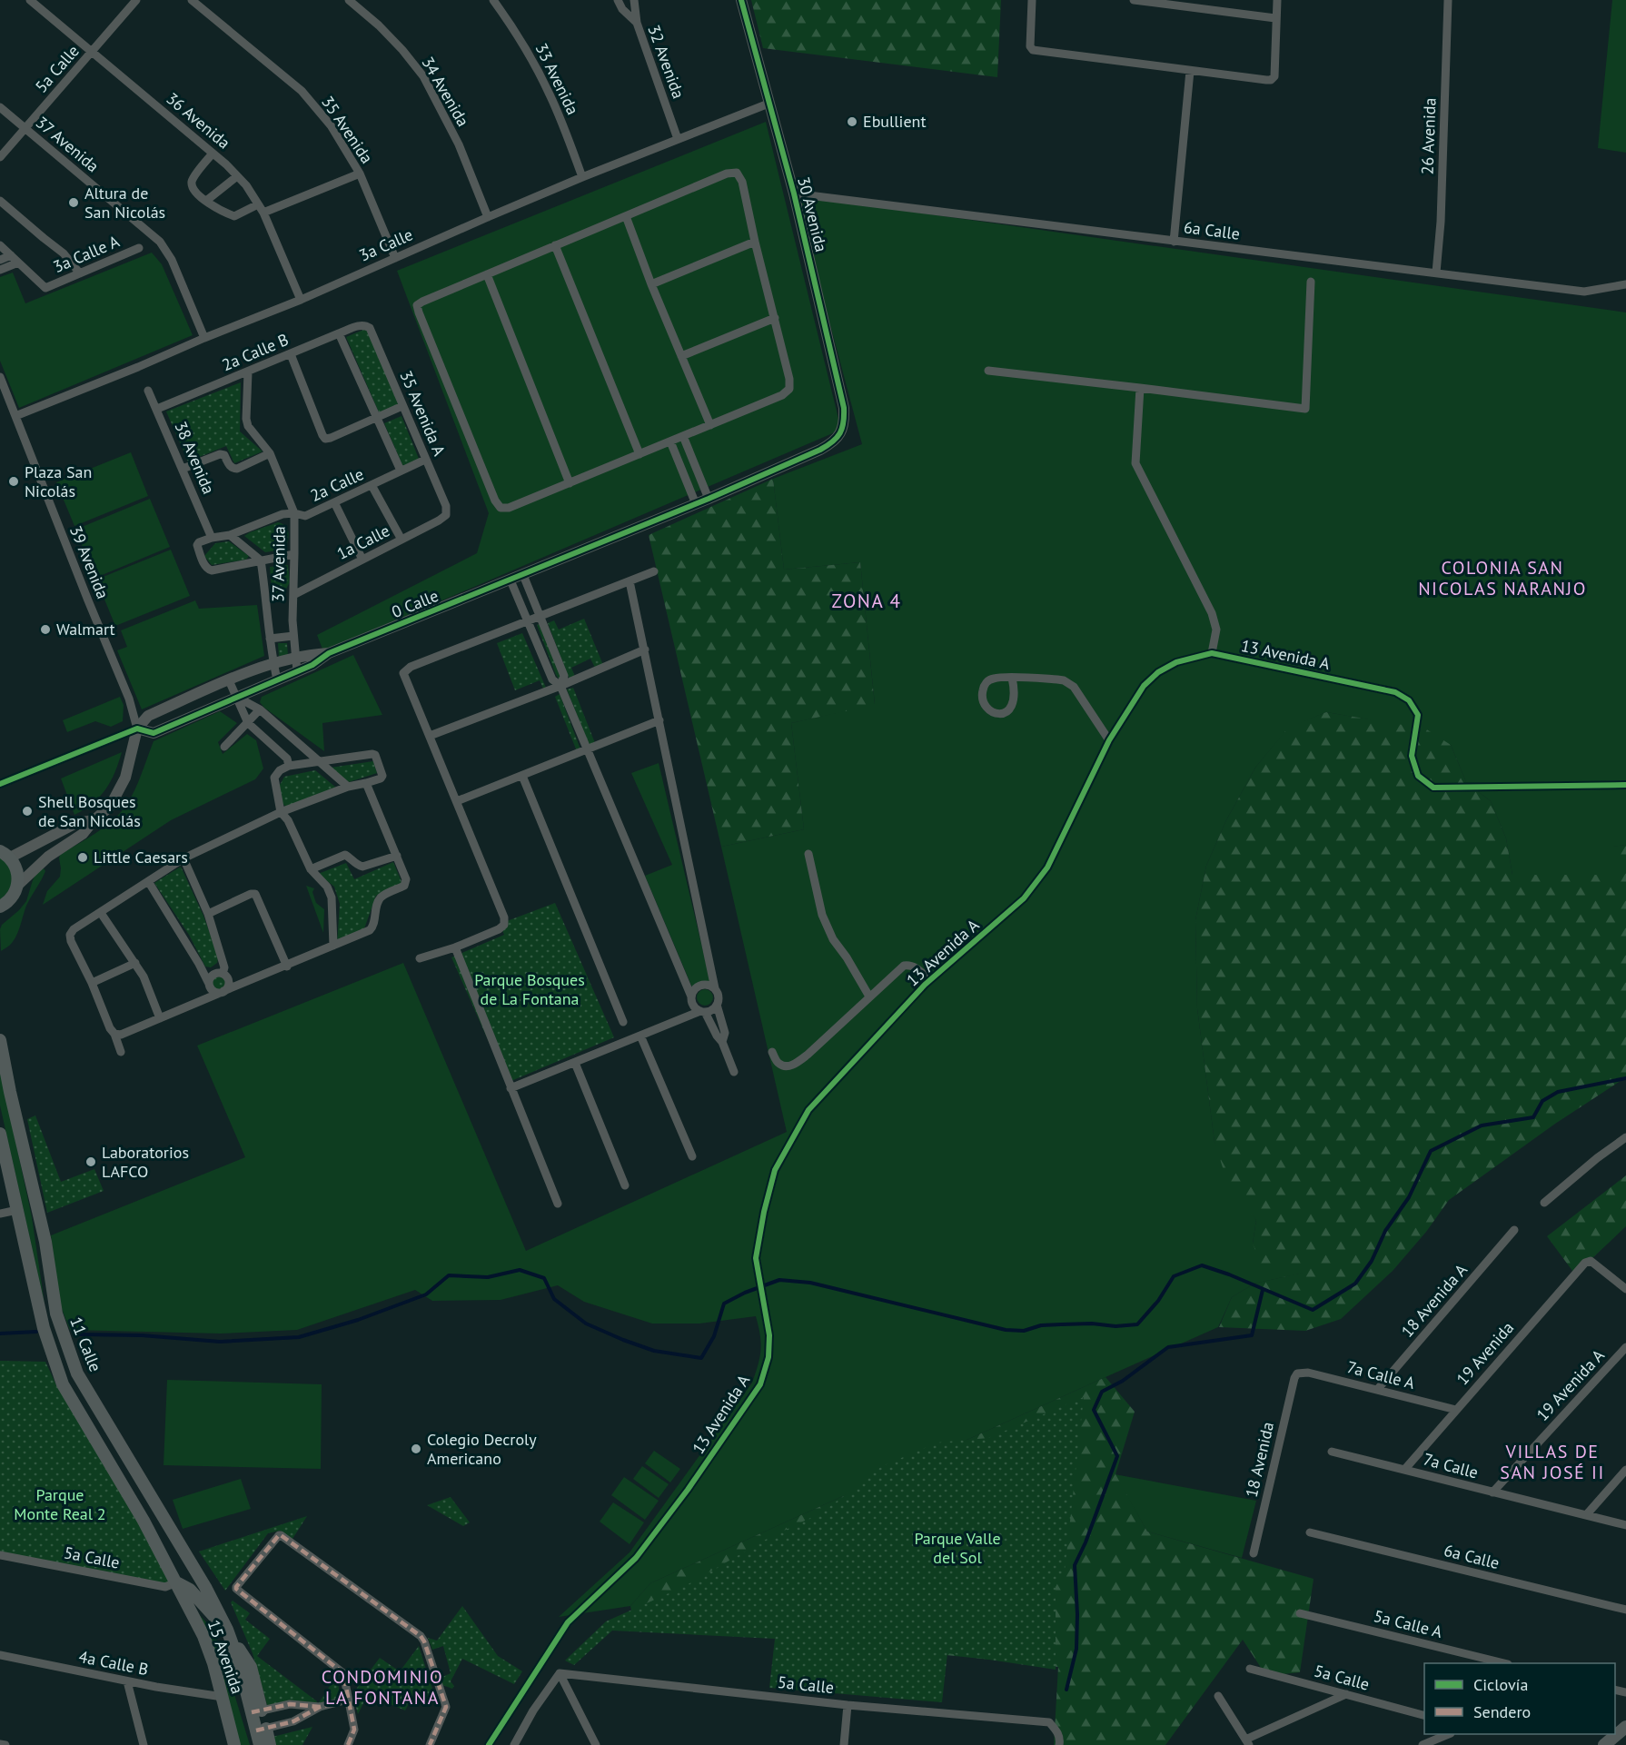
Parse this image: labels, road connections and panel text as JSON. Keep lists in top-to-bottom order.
{
  "streets": {
    "main road": ["11 Calle", "15 Avenida"],
    "street": [
      "32 Avenida",
      "5a Calle",
      "33 Avenida",
      "34 Avenida",
      "36 Avenida",
      "35 Avenida",
      "26 Avenida",
      "37 Avenida",
      "30 Avenida",
      "6a Calle",
      "3a Calle",
      "3a Calle A",
      "2a Calle B",
      "35 Avenida A",
      "38 Avenida",
      "2a Calle",
      "1a Calle",
      "39 Avenida",
      "0 Calle",
      "13 Avenida A",
      "18 Avenida A",
      "19 Avenida",
      "7a Calle A",
      "19 Avenida A",
      "18 Avenida",
      "7a Calle",
      "5a Calle A",
      "4a Calle B"
    ]
  },
  "crossings": [
    ["32 Avenida", "3a Calle"],
    ["5a Calle", "36 Avenida"],
    ["5a Calle", "37 Avenida"],
    ["5a Calle", "11 Calle"],
    ["5a Calle", "15 Avenida"],
    ["33 Avenida", "3a Calle"],
    ["34 Avenida", "3a Calle"],
    ["36 Avenida", "3a Calle"],
    ["35 Avenida", "3a Calle"],
    ["26 Avenida", "6a Calle"],
    ["37 Avenida", "3a Calle"],
    ["37 Avenida", "2a Calle B"],
    ["37 Avenida", "2a Calle"],
    ["37 Avenida", "1a Calle"],
    ["37 Avenida", "0 Calle"],
    ["30 Avenida", "6a Calle"],
    ["30 Avenida", "3a Calle"],
    ["30 Avenida", "0 Calle"],
    ["3a Calle", "39 Avenida"],
    ["2a Calle B", "35 Avenida A"],
    ["2a Calle B", "38 Avenida"],
    ["35 Avenida A", "2a Calle"],
    ["35 Avenida A", "1a Calle"],
    ["38 Avenida", "2a Calle"],
    ["39 Avenida", "0 Calle"],
    ["18 Avenida A", "7a Calle A"],
    ["11 Calle", "15 Avenida"],
    ["19 Avenida", "7a Calle A"],
    ["19 Avenida", "7a Calle"],
    ["7a Calle A", "18 Avenida"],
    ["19 Avenida A", "7a Calle"],
    ["15 Avenida", "4a Calle B"]
  ],
  "districts": [
    "COLONIA SAN NICOLAS NARANJO",
    "ZONA 4",
    "VILLAS DE SAN JOSÉ II",
    "CONDOMINIO LA FONTANA"
  ],
  "parks": ["Parque Bosques de La Fontana", "Parque Monte Real 2", "Parque Valle del Sol"],
  "places": [
    "Ebullient",
    "Altura de San Nicolás",
    "Plaza San Nicolás",
    "Walmart",
    "Shell Bosques de San Nicolás",
    "Little Caesars",
    "Laboratorios LAFCO",
    "Colegio Decroly Americano"
  ],
  "legend": ["Ciclovía", "Sendero"]
}
